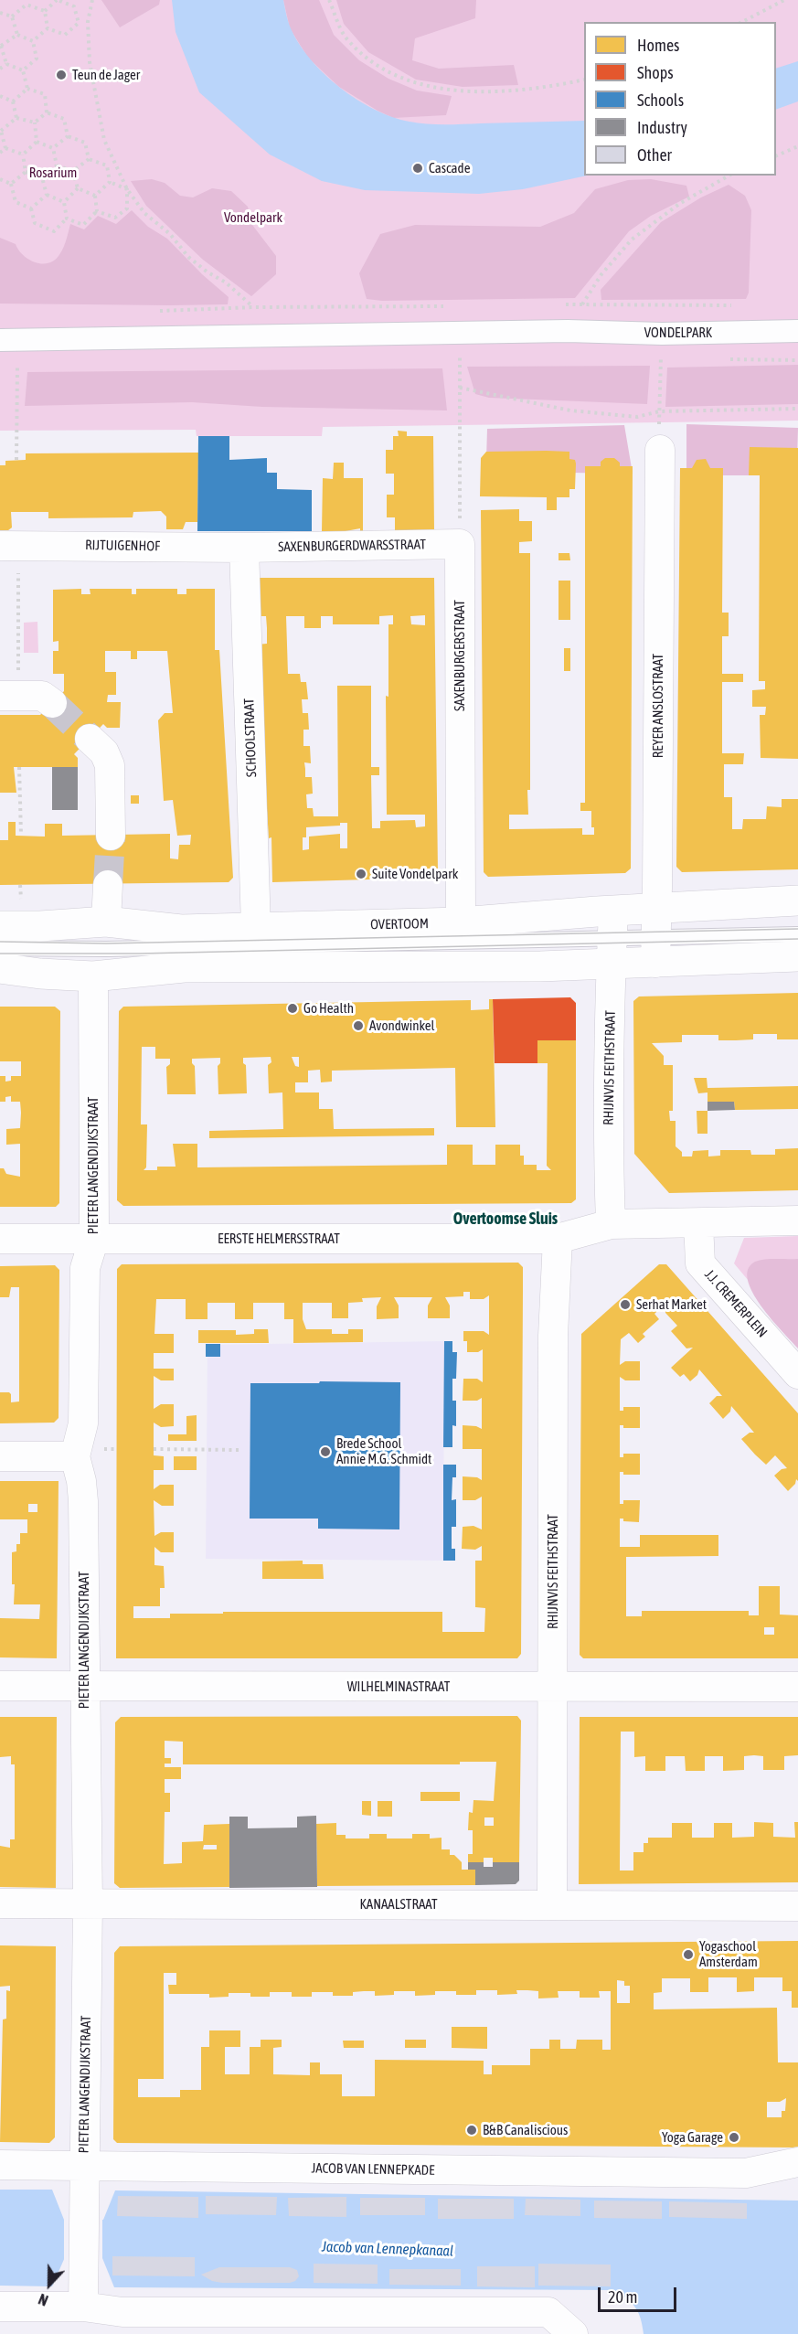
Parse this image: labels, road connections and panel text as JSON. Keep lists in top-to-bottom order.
{
  "streets": {
    "main road": ["OVERTOOM"],
    "street": [
      "VONDELPARK",
      "RIJTUIGENHOF",
      "SAXENBURGERDWARSSTRAAT",
      "SAXENBURGERSTRAAT",
      "REYER ANSLOSTRAAT",
      "SCHOOLSTRAAT",
      "RHIJNVIS FEITHSTRAAT",
      "PIETER LANGENDIJKSTRAAT",
      "EERSTE HELMERSSTRAAT",
      "J.J. CREMERPLEIN",
      "WILHELMINASTRAAT",
      "KANAALSTRAAT",
      "JACOB VAN LENNEPKADE"
    ]
  },
  "crossings": [
    ["RIJTUIGENHOF", "SAXENBURGERDWARSSTRAAT"],
    ["RIJTUIGENHOF", "SCHOOLSTRAAT"],
    ["SAXENBURGERDWARSSTRAAT", "SAXENBURGERSTRAAT"],
    ["SAXENBURGERDWARSSTRAAT", "SCHOOLSTRAAT"],
    ["SAXENBURGERSTRAAT", "OVERTOOM"],
    ["REYER ANSLOSTRAAT", "OVERTOOM"],
    ["SCHOOLSTRAAT", "OVERTOOM"],
    ["OVERTOOM", "RHIJNVIS FEITHSTRAAT"],
    ["OVERTOOM", "PIETER LANGENDIJKSTRAAT"],
    ["RHIJNVIS FEITHSTRAAT", "EERSTE HELMERSSTRAAT"],
    ["RHIJNVIS FEITHSTRAAT", "WILHELMINASTRAAT"],
    ["RHIJNVIS FEITHSTRAAT", "KANAALSTRAAT"],
    ["PIETER LANGENDIJKSTRAAT", "EERSTE HELMERSSTRAAT"],
    ["PIETER LANGENDIJKSTRAAT", "WILHELMINASTRAAT"],
    ["PIETER LANGENDIJKSTRAAT", "KANAALSTRAAT"],
    ["PIETER LANGENDIJKSTRAAT", "JACOB VAN LENNEPKADE"]
  ],
  "districts": ["Overtoomse Sluis"],
  "water": ["Jacob van Lennepkanaal"],
  "parks": ["Rosarium", "Vondelpark"],
  "places": [
    "Teun de Jager",
    "Cascade",
    "Suite Vondelpark",
    "Go Health",
    "Avondwinkel",
    "Serhat Market",
    "Brede School Annie M.G. Schmidt",
    "Yogaschool Amsterdam",
    "B&B Canaliscious",
    "Yoga Garage"
  ],
  "legend": [
    "Homes",
    "Shops",
    "Schools",
    "Industry",
    "Other"
  ],
  "scale_bar": "20 m",
  "north": "bottom"
}
